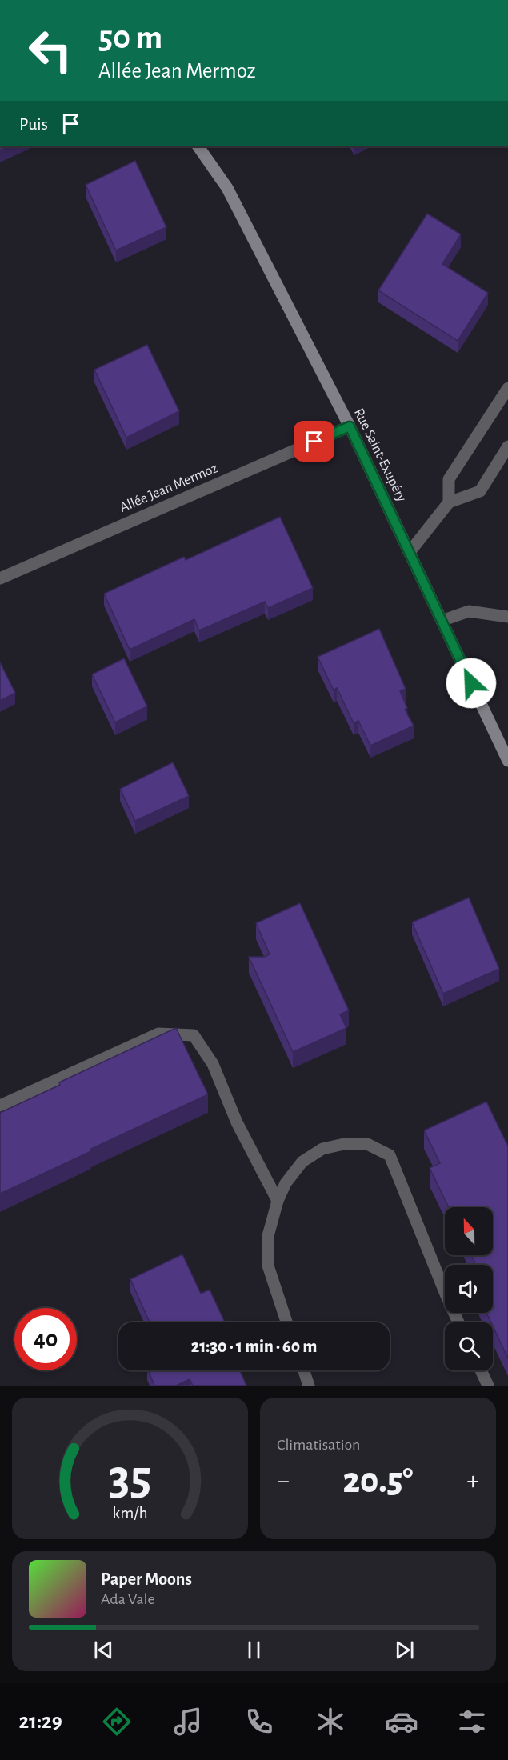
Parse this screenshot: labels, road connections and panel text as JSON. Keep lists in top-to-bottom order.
{
  "streets": {
    "street": ["Rue Saint-Exupéry", "Allée Jean Mermoz"]
  },
  "crossings": [
    ["Rue Saint-Exupéry", "Allée Jean Mermoz"]
  ],
  "north": "top",
  "page": {
    "turn": ["50 m", "Allée Jean Mermoz"],
    "then": "Puis",
    "limit": "40",
    "trip": "21:30 · 1 min · 60 m",
    "tile": "Climatisation",
    "heat": ["−", "20.5°", "+"],
    "song": ["Paper Moons", "Ada Vale"],
    "tabs": "21:29",
    "gauge": ["35", "km/h"]
  }
}
